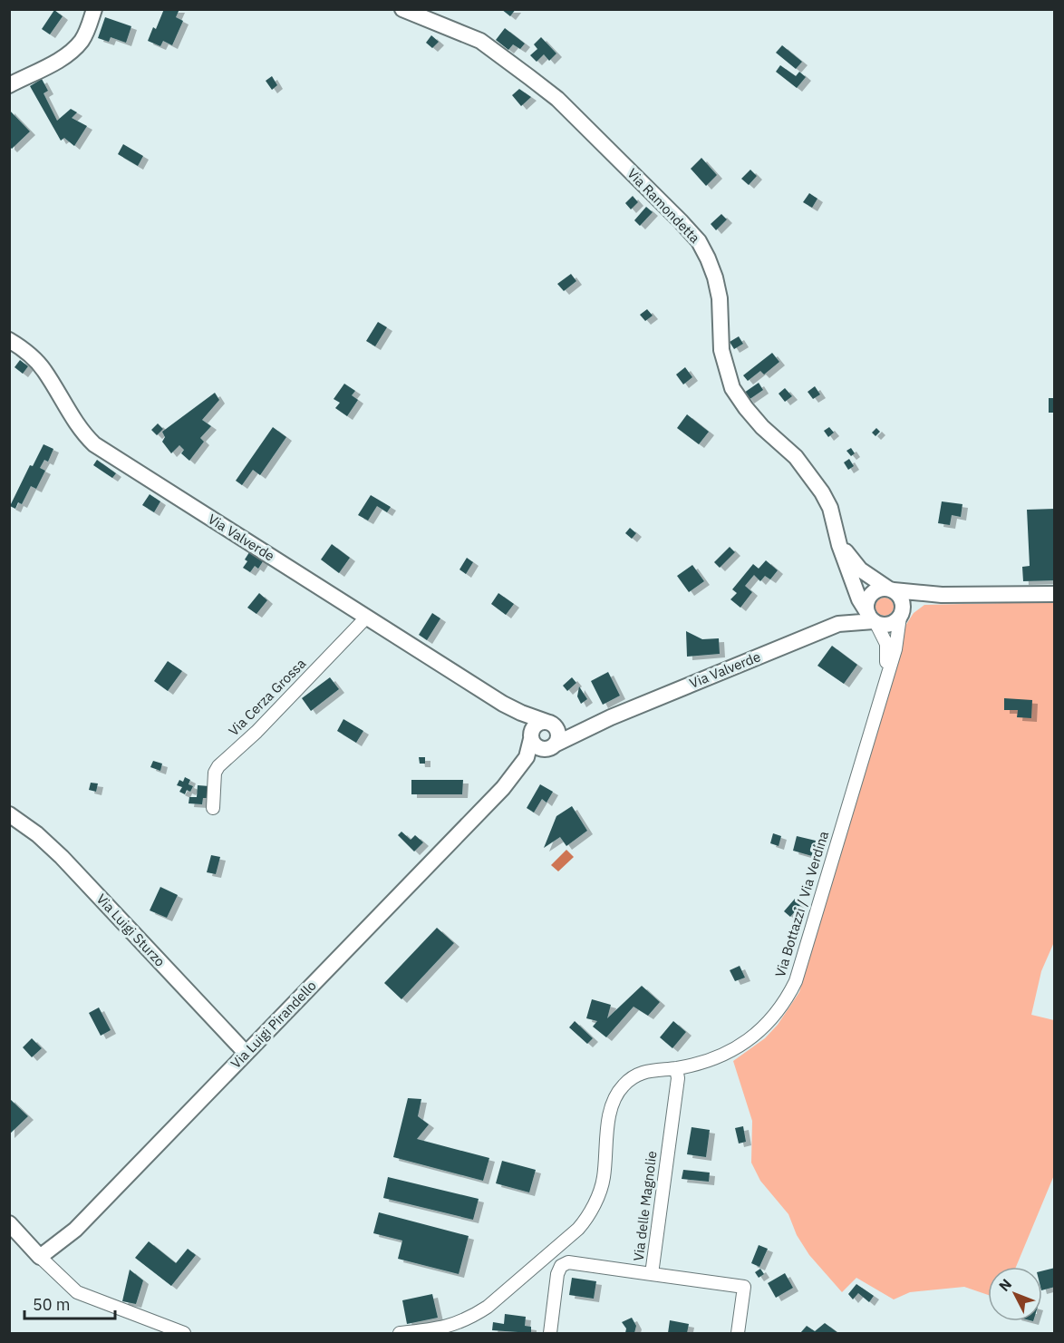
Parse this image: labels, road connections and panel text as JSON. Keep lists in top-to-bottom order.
{
  "streets": {
    "street": [
      "Via Ramondetta",
      "Via Valverde",
      "Via Cerza Grossa",
      "Via Bottazzi / Via Verdina",
      "Via Luigi Sturzo",
      "Via Luigi Pirandello",
      "Via delle Magnolie"
    ]
  },
  "crossings": [
    ["Via Ramondetta", "Via Valverde"],
    ["Via Valverde", "Via Cerza Grossa"],
    ["Via Bottazzi / Via Verdina", "Via delle Magnolie"],
    ["Via Luigi Sturzo", "Via Luigi Pirandello"]
  ],
  "scale_bar": "50 m",
  "north": "top left"
}
